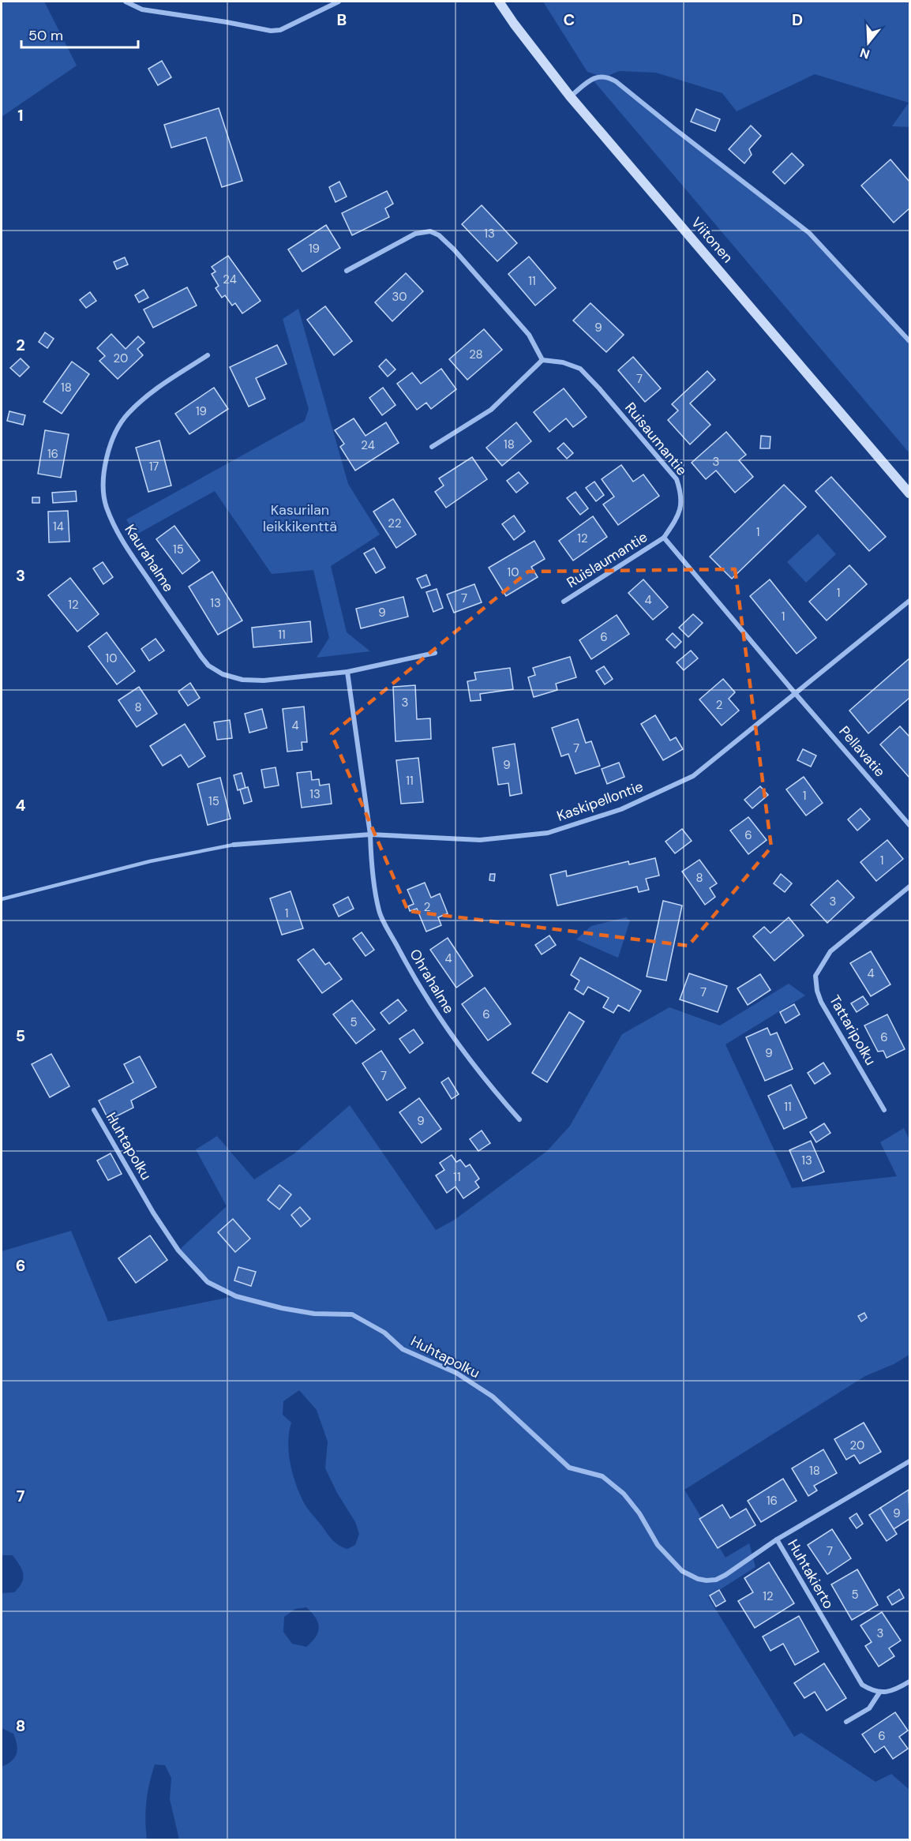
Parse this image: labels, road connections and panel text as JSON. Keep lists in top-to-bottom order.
{
  "streets": {
    "main road": ["Viitonen"],
    "street": [
      "Ruisaumantie",
      "Kaurahalme",
      "Ruislaumantie",
      "Pellavatie",
      "Kaskipellontie",
      "Ohrahalme",
      "Tattaripolku",
      "Huhtapolku",
      "Huhtakierto"
    ]
  },
  "crossings": [
    ["Ruisaumantie", "Ruislaumantie"],
    ["Pellavatie", "Kaskipellontie"],
    ["Kaskipellontie", "Ohrahalme"],
    ["Huhtapolku", "Huhtakierto"]
  ],
  "parks": ["Kasurilan leikkikenttä"],
  "house_numbers": [
    "13",
    "19",
    "24",
    "11",
    "30",
    "9",
    "28",
    "20",
    "7",
    "18",
    "19",
    "18",
    "24",
    "16",
    "3",
    "17",
    "22",
    "14",
    "1",
    "12",
    "15",
    "10",
    "1",
    "7",
    "4",
    "13",
    "12",
    "9",
    "1",
    "11",
    "6",
    "10",
    "3",
    "2",
    "8",
    "4",
    "7",
    "9",
    "11",
    "13",
    "1",
    "15",
    "6",
    "1",
    "8",
    "3",
    "2",
    "1",
    "4",
    "4",
    "7",
    "6",
    "5",
    "6",
    "9",
    "7",
    "11",
    "9",
    "13",
    "11",
    "20",
    "18",
    "16",
    "9",
    "7",
    "5",
    "12",
    "3",
    "6"
  ],
  "scale_bar": "50 m",
  "north": "bottom",
  "grid": {
    "columns": ["B", "C", "D"],
    "rows": [
      "1",
      "2",
      "3",
      "4",
      "5",
      "6",
      "7",
      "8"
    ]
  }
}
